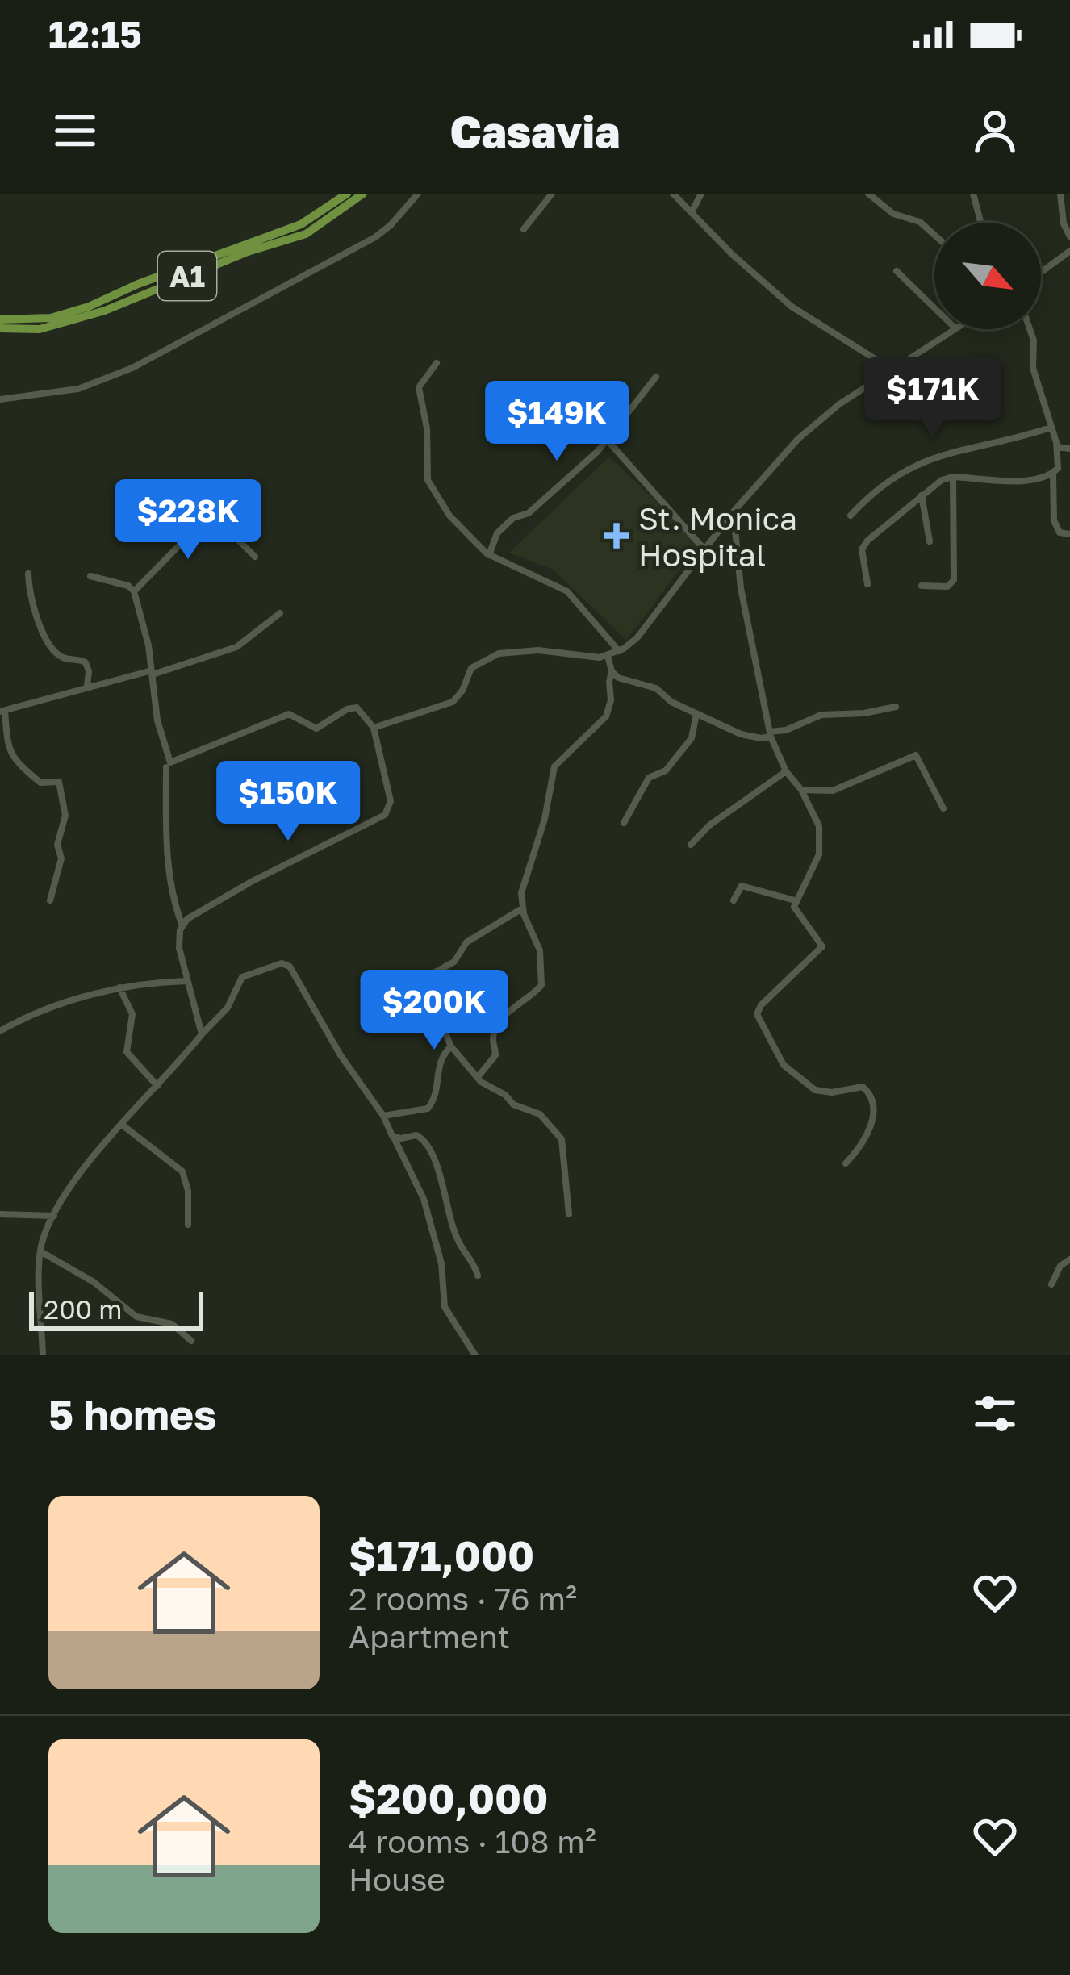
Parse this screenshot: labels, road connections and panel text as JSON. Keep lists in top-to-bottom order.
{
  "streets": {
    "highway": ["A1"]
  },
  "places": {
    "health": ["St. Monica Hospital"]
  },
  "scale_bar": "200 m",
  "north": "bottom right",
  "page": {
    "status": "12:15",
    "header": "Casavia",
    "price": [
      "$171K",
      "$149K",
      "$228K",
      "$150K",
      "$200K"
    ],
    "scale": "200 m",
    "heading": "5 homes",
    "list": [
      {
        "name": "$171,000",
        "note": "2 rooms · 76 m² · Apartment"
      },
      {
        "name": "$200,000",
        "note": "4 rooms · 108 m² · House"
      }
    ]
  }
}
